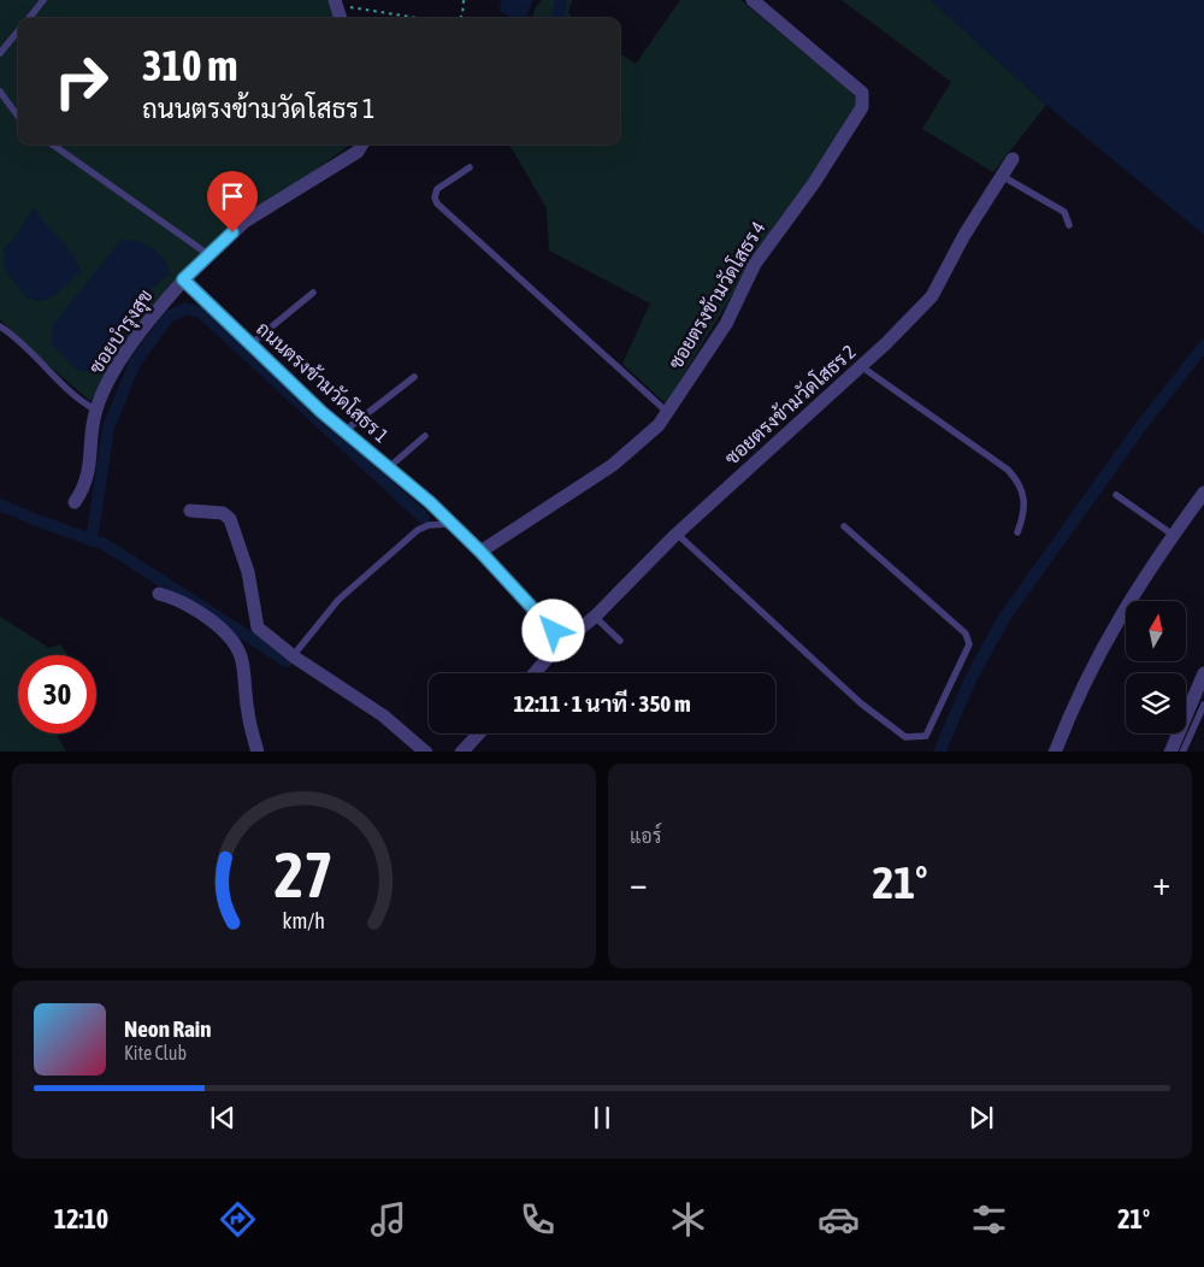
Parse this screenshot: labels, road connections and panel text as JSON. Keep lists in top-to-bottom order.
{
  "streets": {
    "street": [
      "ซอยตรงข้ามวัดโสธร 4",
      "ซอยบำรุงสุข",
      "ถนนตรงข้ามวัดโสธร 1",
      "ซอยตรงข้ามวัดโสธร 2"
    ]
  },
  "crossings": [
    ["ซอยตรงข้ามวัดโสธร 4", "ถนนตรงข้ามวัดโสธร 1"],
    ["ซอยบำรุงสุข", "ถนนตรงข้ามวัดโสธร 1"],
    ["ถนนตรงข้ามวัดโสธร 1", "ซอยตรงข้ามวัดโสธร 2"]
  ],
  "north": "top",
  "page": {
    "turn": ["310 m", "ถนนตรงข้ามวัดโสธร 1"],
    "limit": "30",
    "trip": "12:11 · 1 นาที · 350 m",
    "tile": "แอร์",
    "heat": ["−", "21°", "+"],
    "song": ["Neon Rain", "Kite Club"],
    "tabs": ["12:10", "21°"],
    "gauge": ["27", "km/h"]
  }
}
